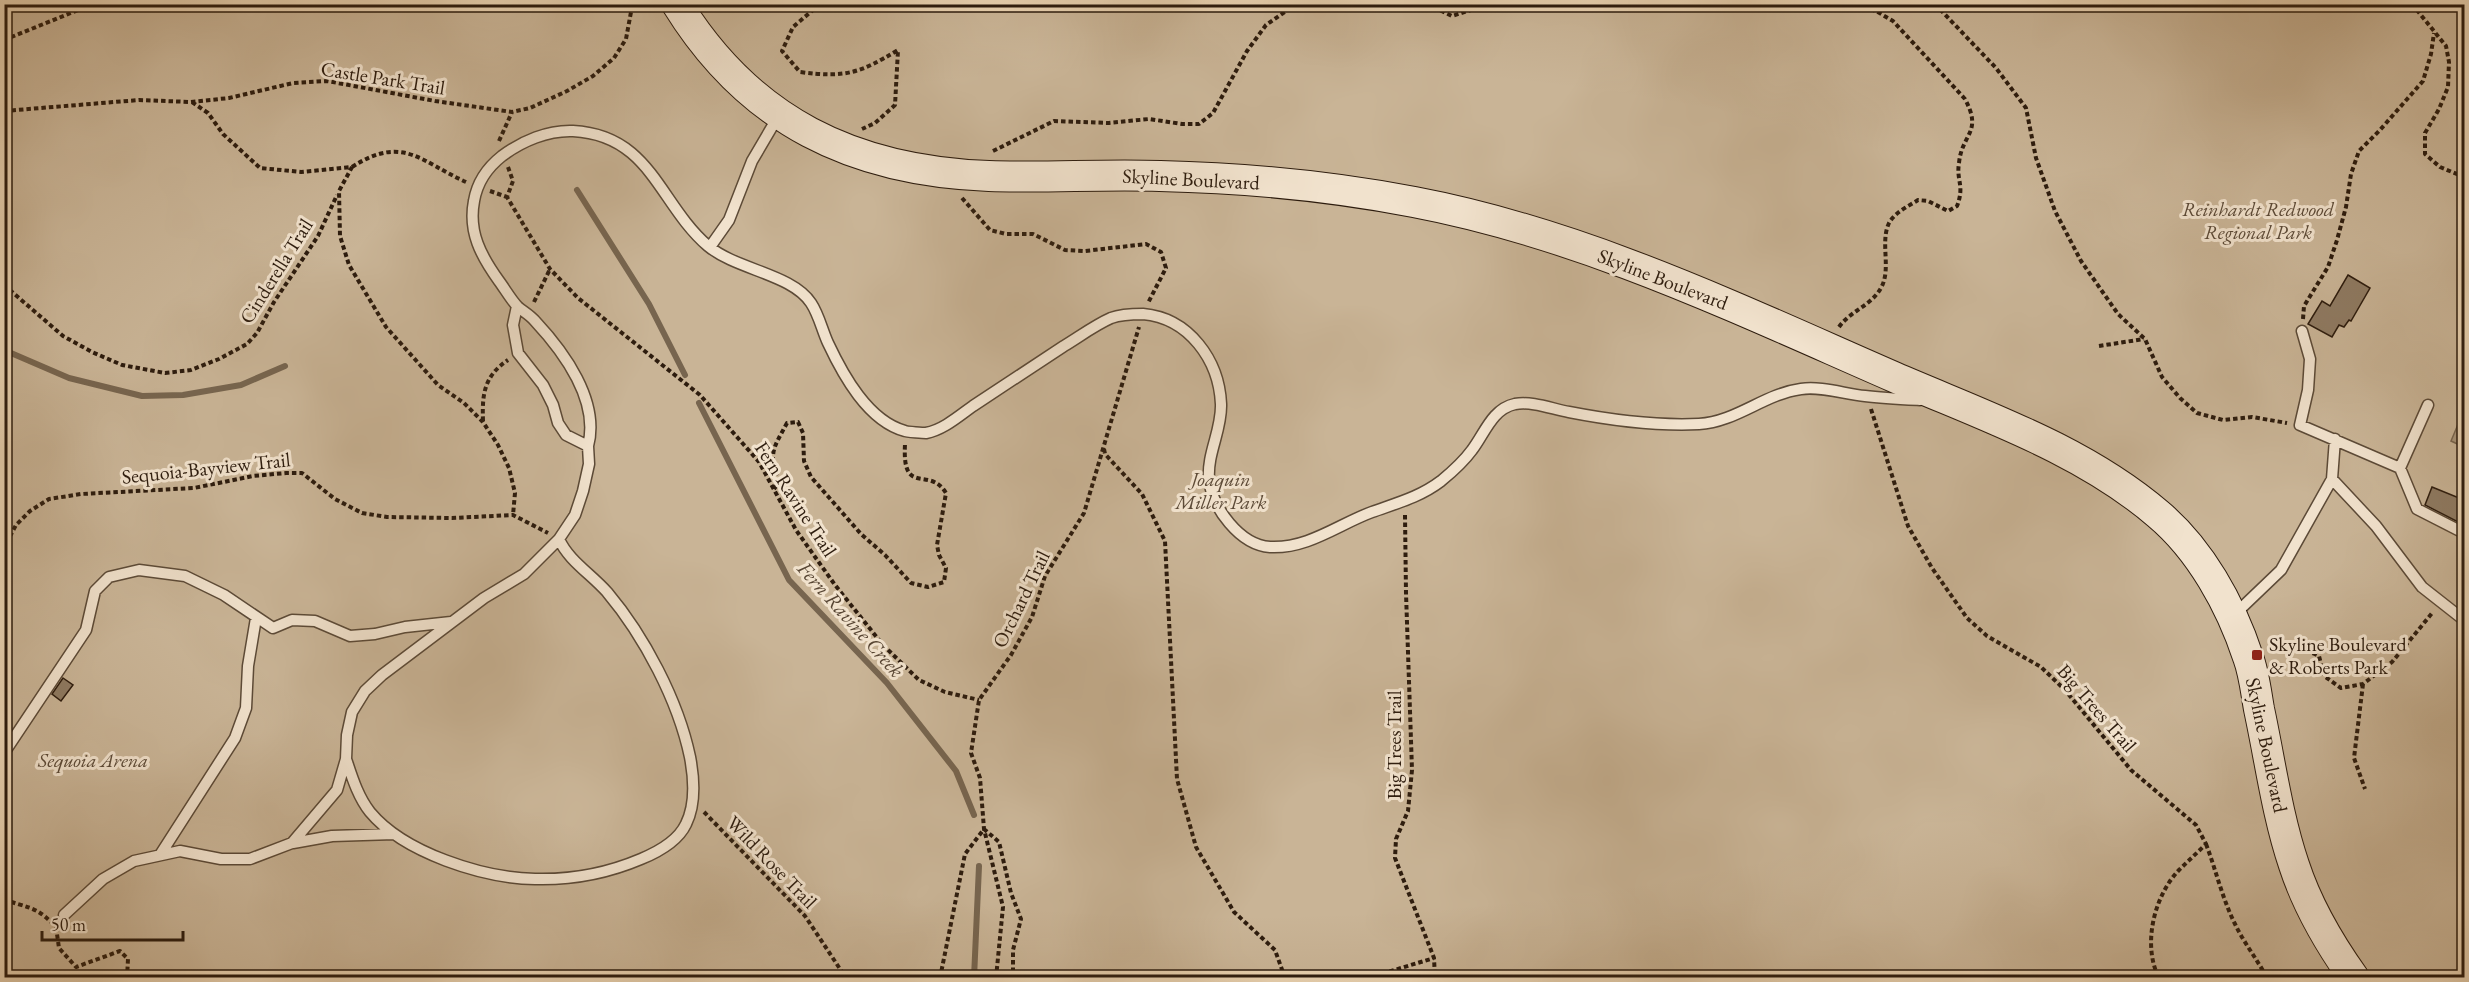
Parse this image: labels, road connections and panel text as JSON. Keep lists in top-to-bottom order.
{
  "streets": {
    "main road": ["Skyline Boulevard"],
    "path": [
      "Castle Park Trail",
      "Cinderella Trail",
      "Sequoia-Bayview Trail",
      "Fern Ravine Trail",
      "Orchard Trail",
      "Big Trees Trail",
      "Wild Rose Trail"
    ]
  },
  "crossings": [
    ["Skyline Boulevard", "Orchard Trail"],
    ["Fern Ravine Trail", "Orchard Trail"]
  ],
  "water": ["Fern Ravine Creek"],
  "parks": ["Reinhardt Redwood Regional Park", "Joaquin Miller Park", "Sequoia Arena"],
  "places": {
    "transit": ["Skyline Boulevard & Roberts Park"]
  },
  "scale_bar": "50 m"
}
